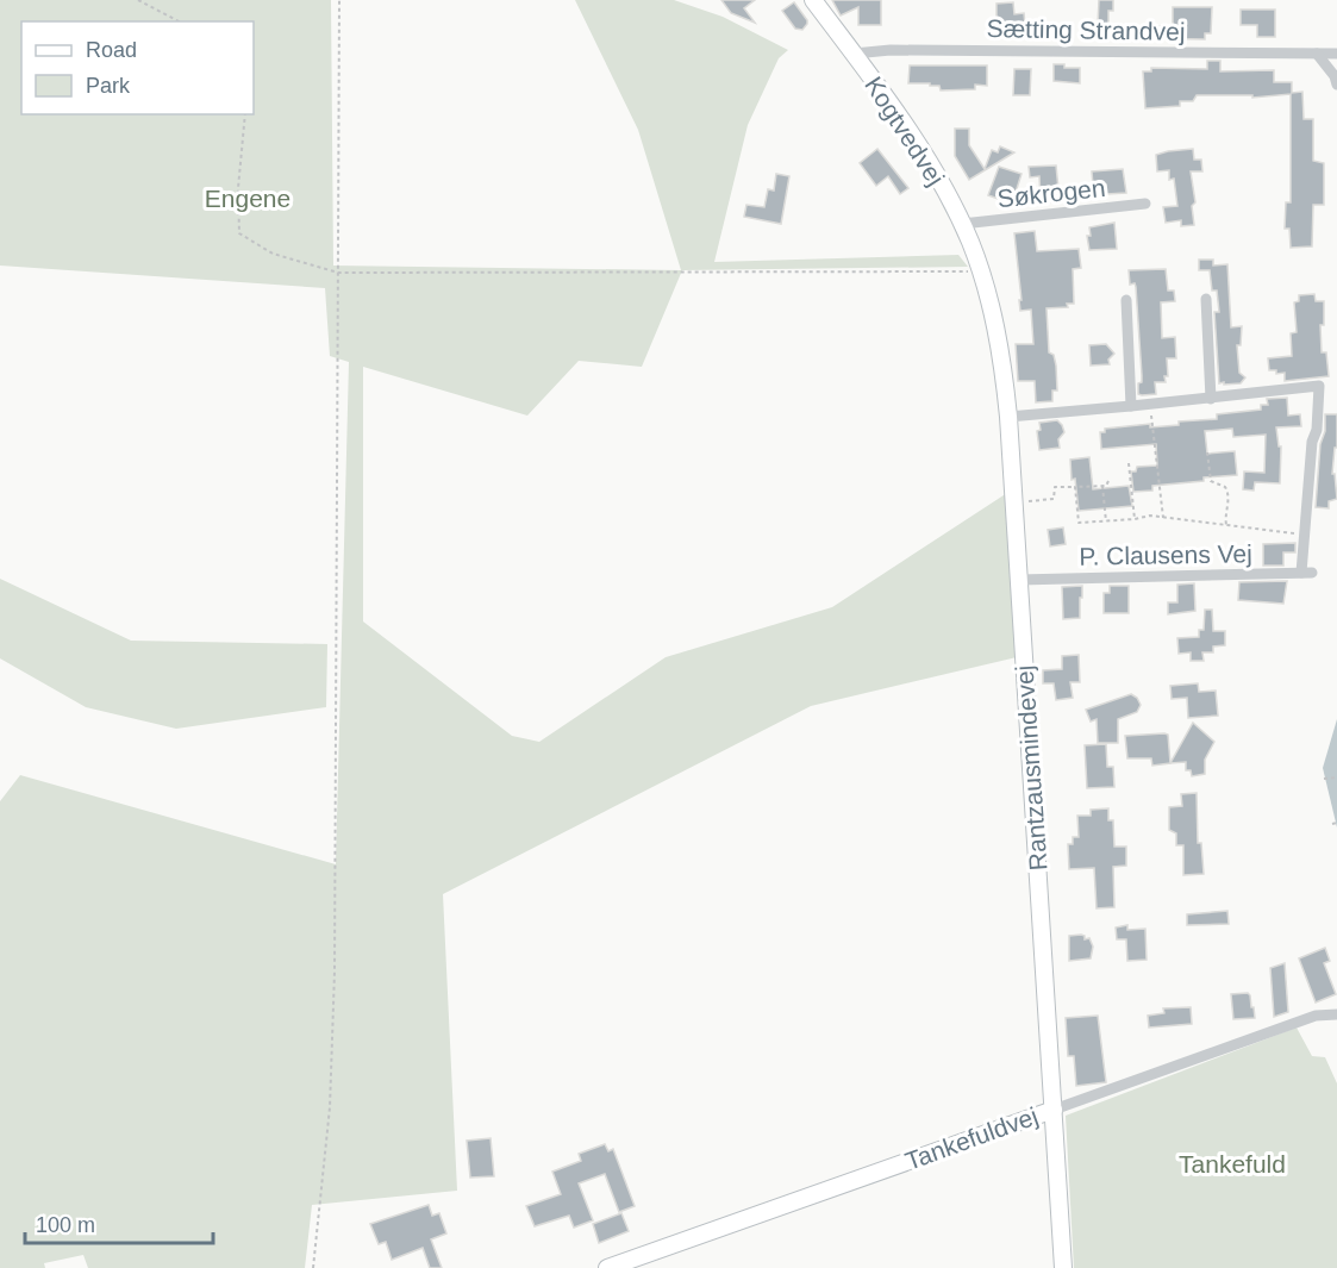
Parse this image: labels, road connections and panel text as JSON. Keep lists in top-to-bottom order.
{
  "streets": {
    "street": [
      "Sætting Strandvej",
      "Kogtvedvej",
      "Søkrogen",
      "P. Clausens Vej",
      "Rantzausmindevej",
      "Tankefuldvej"
    ]
  },
  "crossings": [
    ["Sætting Strandvej", "Kogtvedvej"],
    ["Kogtvedvej", "Søkrogen"],
    ["Kogtvedvej", "Rantzausmindevej"],
    ["P. Clausens Vej", "Rantzausmindevej"],
    ["Rantzausmindevej", "Tankefuldvej"]
  ],
  "parks": ["Engene", "Tankefuld"],
  "legend": ["Road", "Park"],
  "scale_bar": "100 m"
}
